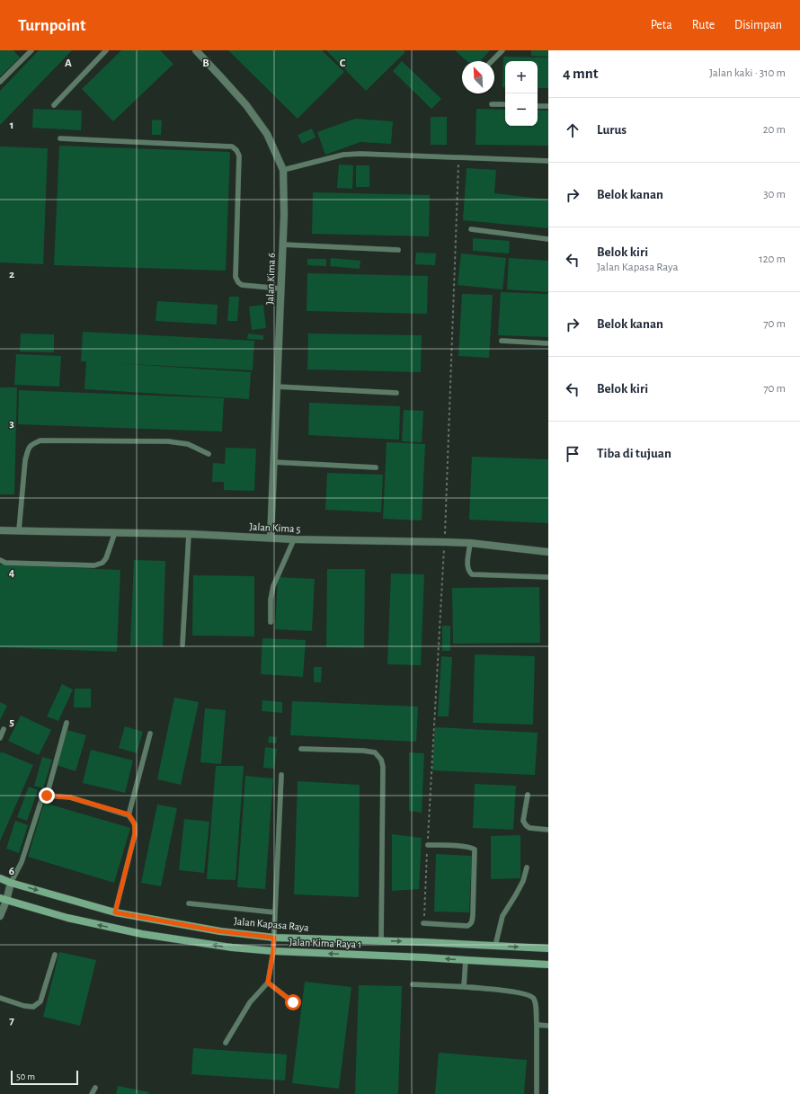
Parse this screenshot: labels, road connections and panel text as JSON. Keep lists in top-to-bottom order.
{
  "streets": {
    "main road": ["Jalan Kapasa Raya", "Jalan Kima Raya 1"],
    "street": ["Jalan Kima 6", "Jalan Kima 5"]
  },
  "crossings": [
    ["Jalan Kima 6", "Jalan Kima 5"]
  ],
  "one_way": ["Jalan Kapasa Raya", "Jalan Kima Raya 1"],
  "scale_bar": "50 m",
  "north": "top left",
  "page": {
    "header": "Turnpoint",
    "nav": ["Peta", "Rute", "Disimpan"],
    "heading": ["4 mnt", "Jalan kaki · 310 m"],
    "map_buttons": ["+", "−"],
    "list": [
      ["Lurus", "20 m"],
      ["Belok kanan", "30 m"],
      ["Belok kiri", "Jalan Kapasa Raya", "120 m"],
      ["Belok kanan", "70 m"],
      ["Belok kiri", "70 m"],
      "Tiba di tujuan"
    ],
    "scale": "50 m"
  },
  "grid": {
    "columns": ["A", "B", "C"],
    "rows": [
      "1",
      "2",
      "3",
      "4",
      "5",
      "6",
      "7"
    ]
  }
}
